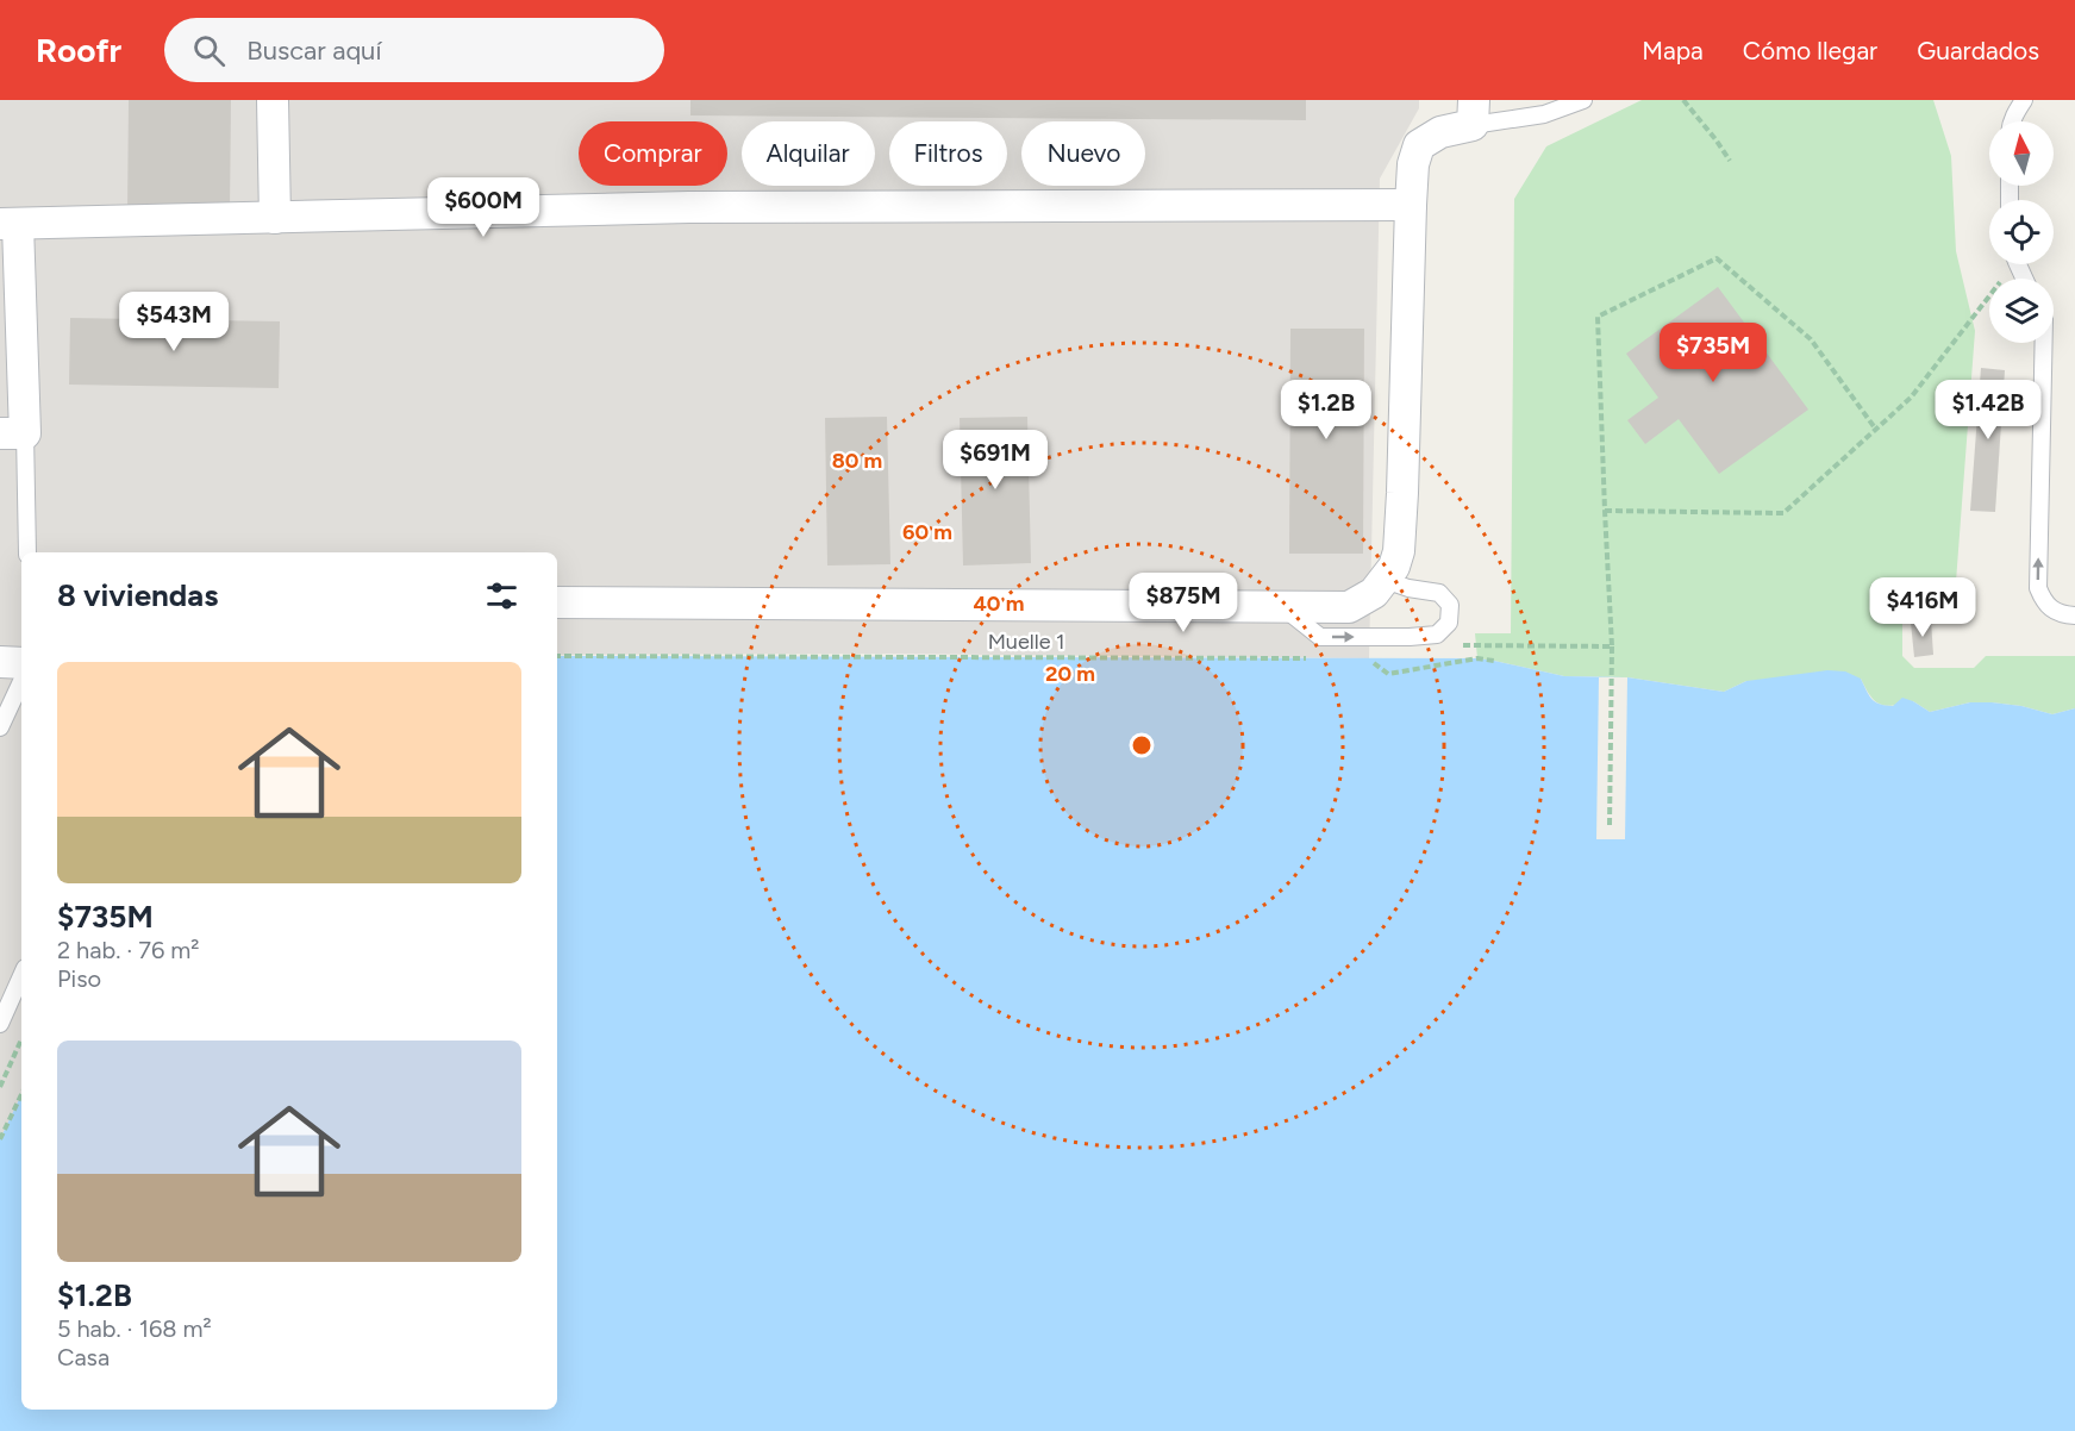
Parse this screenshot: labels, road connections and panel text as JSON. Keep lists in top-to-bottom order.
{
  "streets": {
    "path": ["Muelle 1"]
  },
  "north": "top",
  "page": {
    "header": "Roofr",
    "search": "Buscar aquí",
    "nav": ["Mapa", "Cómo llegar", "Guardados"],
    "chip": [
      "Comprar",
      "Alquilar",
      "Filtros",
      "Nuevo"
    ],
    "price": [
      "$600M",
      "$543M",
      "$735M",
      "$1.2B",
      "$1.42B",
      "$691M",
      "$875M",
      "$416M"
    ],
    "heading": "8 viviendas",
    "list": [
      {
        "name": "$735M",
        "note": "2 hab. · 76 m² · Piso"
      },
      {
        "name": "$1.2B",
        "note": "5 hab. · 168 m² · Casa"
      }
    ]
  },
  "rings": [
    "80 m",
    "60 m",
    "40 m",
    "20 m"
  ]
}
